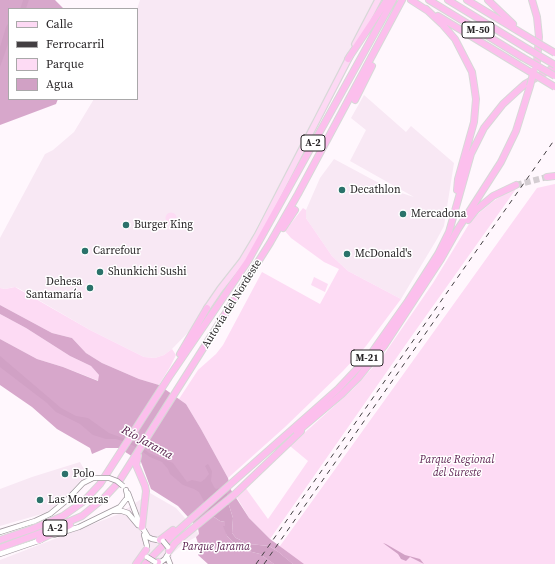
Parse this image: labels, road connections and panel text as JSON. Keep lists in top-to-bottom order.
{
  "streets": {
    "highway": [
      "M-50",
      "A-2",
      "Autovía del Nordeste",
      "M-21"
    ]
  },
  "crossings": [
    ["M-50", "M-21"],
    ["A-2", "Autovía del Nordeste"]
  ],
  "water": ["Río Jarama"],
  "parks": ["Parque Regional del Sureste", "Parque Jarama"],
  "places": [
    "Decathlon",
    "Mercadona",
    "Burger King",
    "Carrefour",
    "McDonald's",
    "Shunkichi Sushi",
    "Dehesa Santamaría",
    "Polo",
    "Las Moreras"
  ],
  "legend": [
    "Calle",
    "Ferrocarril",
    "Parque",
    "Agua"
  ]
}
